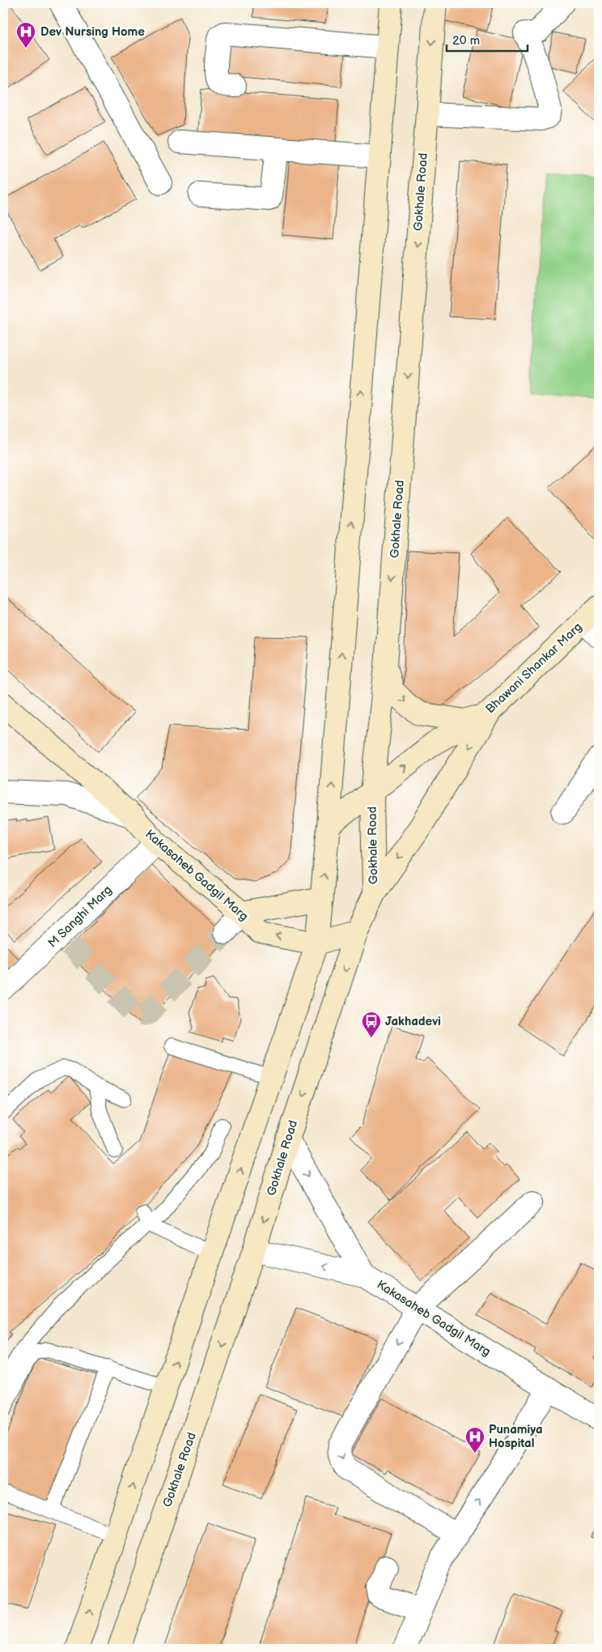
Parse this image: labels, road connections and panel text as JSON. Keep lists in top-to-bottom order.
{
  "streets": {
    "main road": ["Gokhale Road", "Bhawani Shankar Marg", "Kakasaheb Gadgil Marg"],
    "street": ["M Sanghi Marg"]
  },
  "crossings": [
    ["Gokhale Road", "Bhawani Shankar Marg"],
    ["Gokhale Road", "Kakasaheb Gadgil Marg"],
    ["Kakasaheb Gadgil Marg", "M Sanghi Marg"]
  ],
  "places": {
    "hospital": ["Dev Nursing Home", "Punamiya Hospital"],
    "bus stop": ["Jakhadevi"]
  },
  "scale_bar": "20 m"
}
